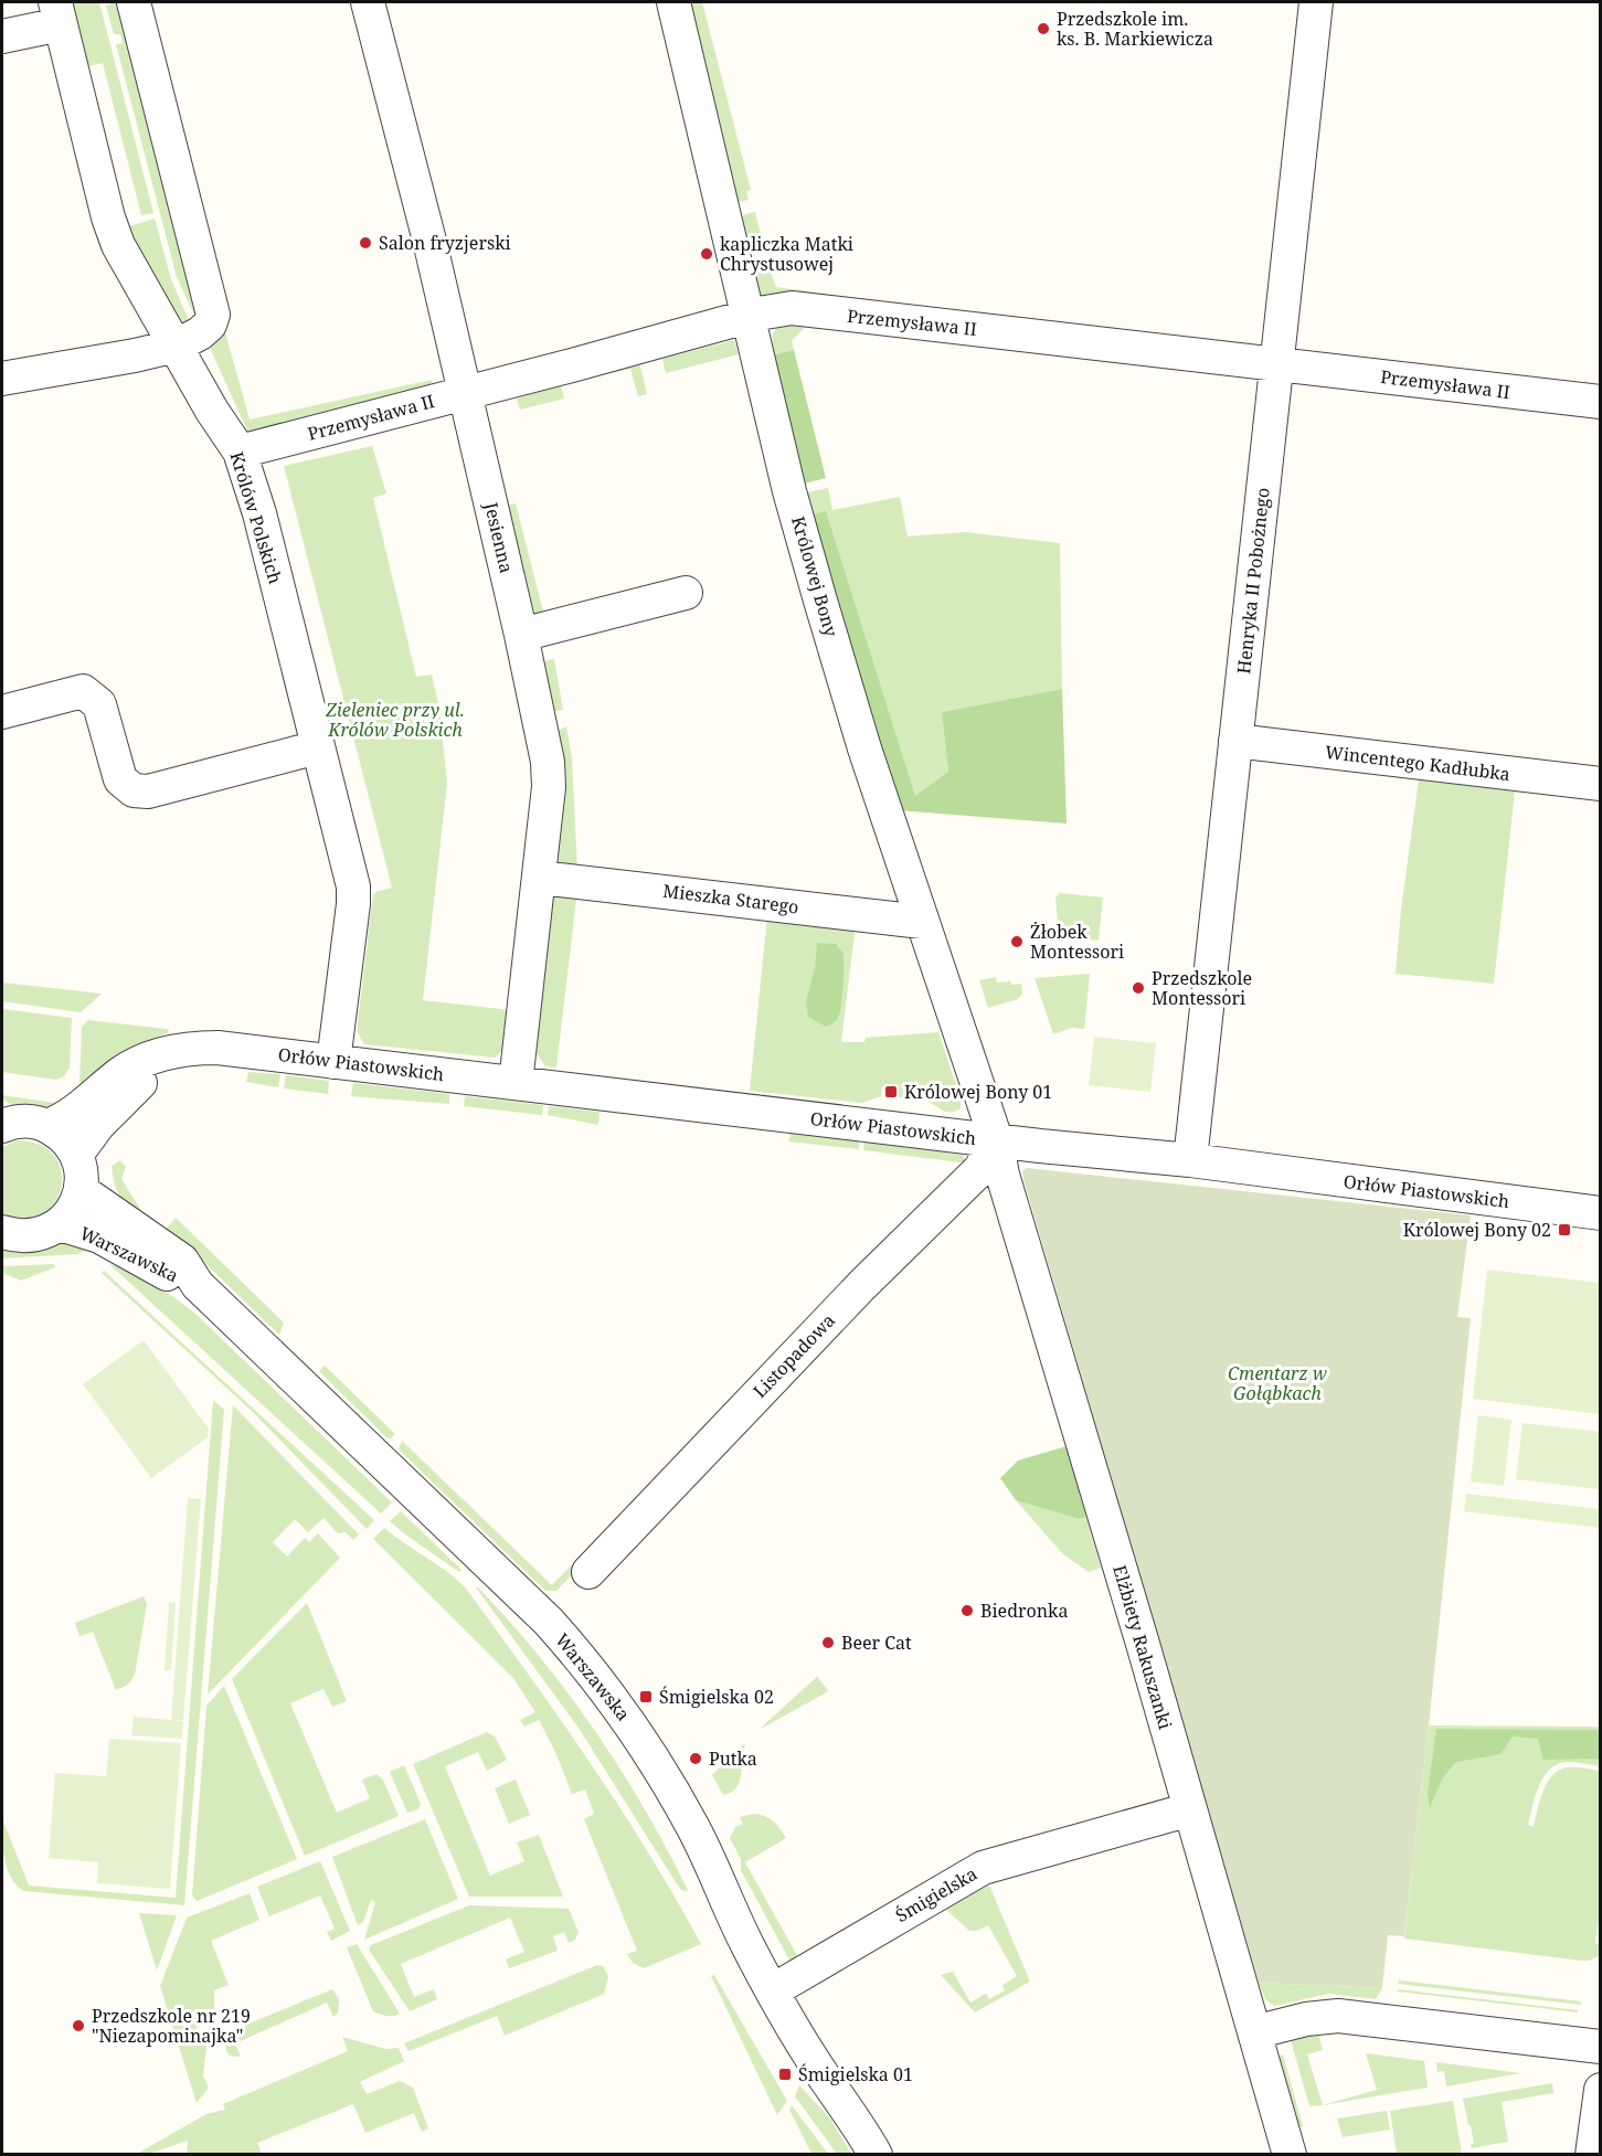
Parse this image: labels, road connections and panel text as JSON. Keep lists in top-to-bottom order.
{
  "streets": {
    "street": [
      "Przemysława II",
      "Królów Polskich",
      "Jesienna",
      "Królowej Bony",
      "Henryka II Pobożnego",
      "Wincentego Kadłubka",
      "Mieszka Starego",
      "Orłów Piastowskich",
      "Warszawska",
      "Listopadowa",
      "Elżbiety Rakuszanki",
      "Śmigielska"
    ]
  },
  "crossings": [
    ["Przemysława II", "Królów Polskich"],
    ["Przemysława II", "Jesienna"],
    ["Przemysława II", "Królowej Bony"],
    ["Przemysława II", "Henryka II Pobożnego"],
    ["Królów Polskich", "Orłów Piastowskich"],
    ["Jesienna", "Mieszka Starego"],
    ["Jesienna", "Orłów Piastowskich"],
    ["Królowej Bony", "Mieszka Starego"],
    ["Królowej Bony", "Orłów Piastowskich"],
    ["Królowej Bony", "Listopadowa"],
    ["Królowej Bony", "Elżbiety Rakuszanki"],
    ["Henryka II Pobożnego", "Wincentego Kadłubka"],
    ["Henryka II Pobożnego", "Orłów Piastowskich"],
    ["Orłów Piastowskich", "Listopadowa"],
    ["Orłów Piastowskich", "Elżbiety Rakuszanki"],
    ["Warszawska", "Śmigielska"],
    ["Listopadowa", "Elżbiety Rakuszanki"],
    ["Elżbiety Rakuszanki", "Śmigielska"]
  ],
  "parks": ["Zieleniec przy ul. Królów Polskich", "Cmentarz w Gołąbkach"],
  "places": {
    "other": [
      "Przedszkole im. ks. B. Markiewicza",
      "Salon fryzjerski",
      "kapliczka Matki Chrystusowej",
      "Żłobek Montessori",
      "Przedszkole Montessori",
      "Biedronka",
      "Beer Cat",
      "Putka",
      "Przedszkole nr 219 \"Niezapominajka\""
    ],
    "transit": [
      "Królowej Bony 01",
      "Królowej Bony 02",
      "Śmigielska 02",
      "Śmigielska 01"
    ]
  }
}
